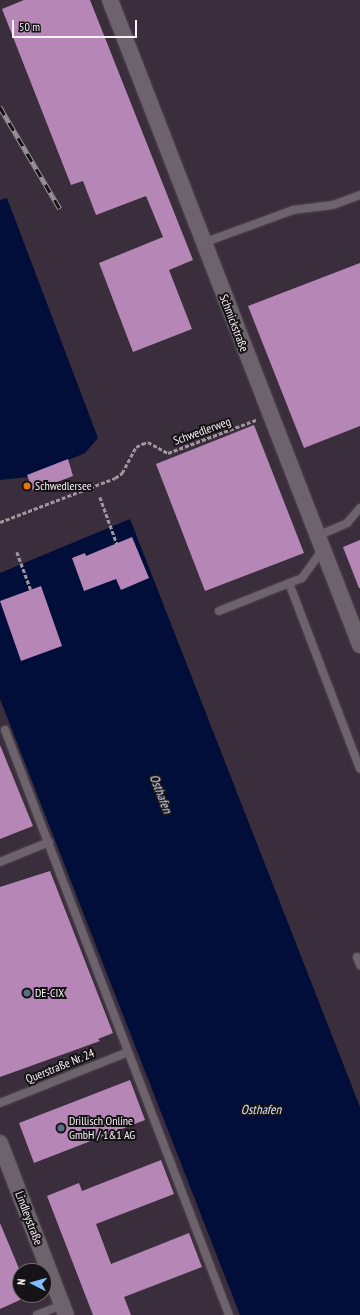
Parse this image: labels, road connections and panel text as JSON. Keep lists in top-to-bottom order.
{
  "streets": {
    "street": ["Schmickstraße", "Lindleystraße"],
    "lane": ["Querstraße Nr. 24"],
    "path": ["Schwedlerweg"]
  },
  "crossings": [
    ["Schmickstraße", "Schwedlerweg"]
  ],
  "water": ["Osthafen"],
  "places": ["Schwedlersee", "DE-CIX", "Drillisch Online GmbH / 1&1 AG"],
  "scale_bar": "50 m",
  "north": "left"
}
